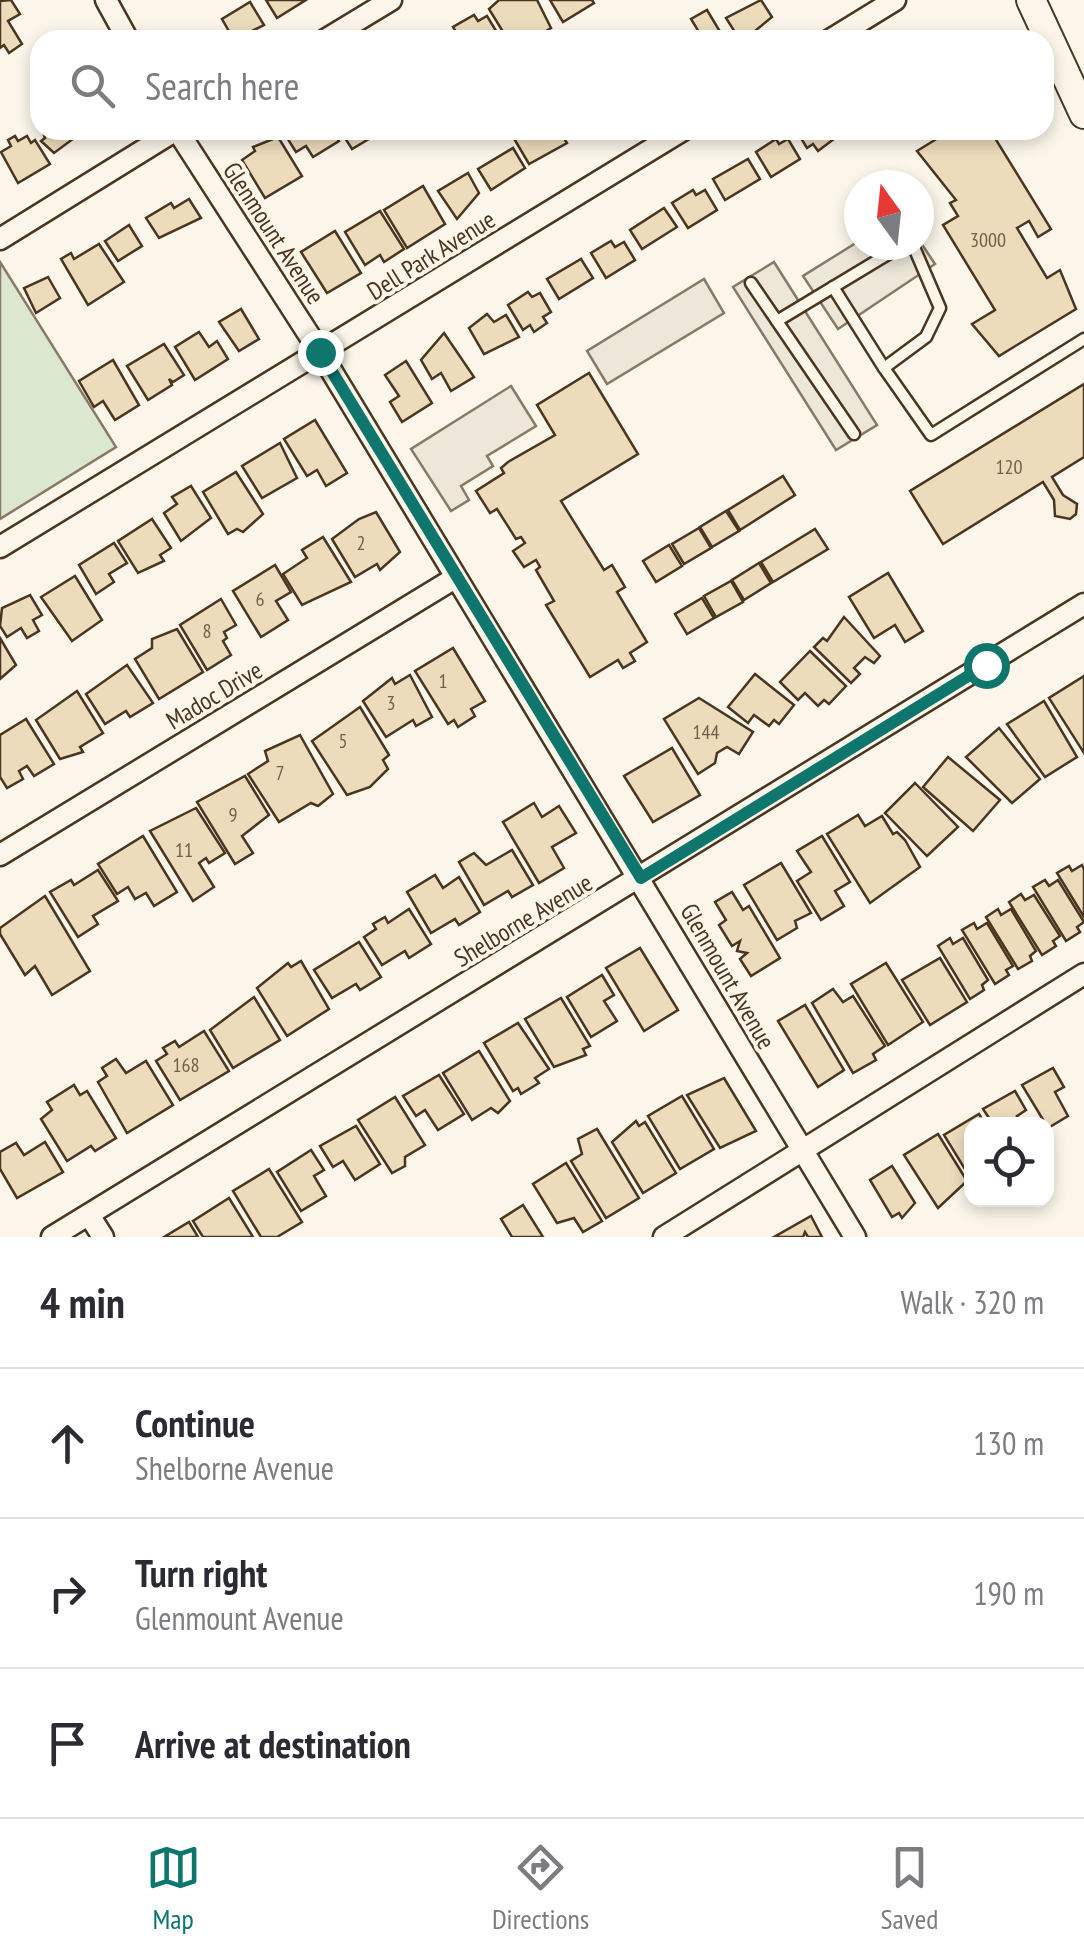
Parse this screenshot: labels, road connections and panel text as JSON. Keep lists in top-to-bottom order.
{
  "streets": {
    "street": [
      "Glenmount Avenue",
      "Dell Park Avenue",
      "Madoc Drive",
      "Shelborne Avenue"
    ]
  },
  "crossings": [
    ["Glenmount Avenue", "Dell Park Avenue"],
    ["Glenmount Avenue", "Madoc Drive"],
    ["Glenmount Avenue", "Shelborne Avenue"]
  ],
  "house_numbers": [
    "3000",
    "120",
    "2",
    "6",
    "8",
    "1",
    "3",
    "144",
    "5",
    "7",
    "9",
    "11",
    "168"
  ],
  "north": "top",
  "page": {
    "search": "Search here",
    "heading": ["4 min", "Walk · 320 m"],
    "list": [
      ["Continue", "Shelborne Avenue", "130 m"],
      ["Turn right", "Glenmount Avenue", "190 m"],
      "Arrive at destination"
    ],
    "nav": ["Map", "Directions", "Saved"]
  }
}
